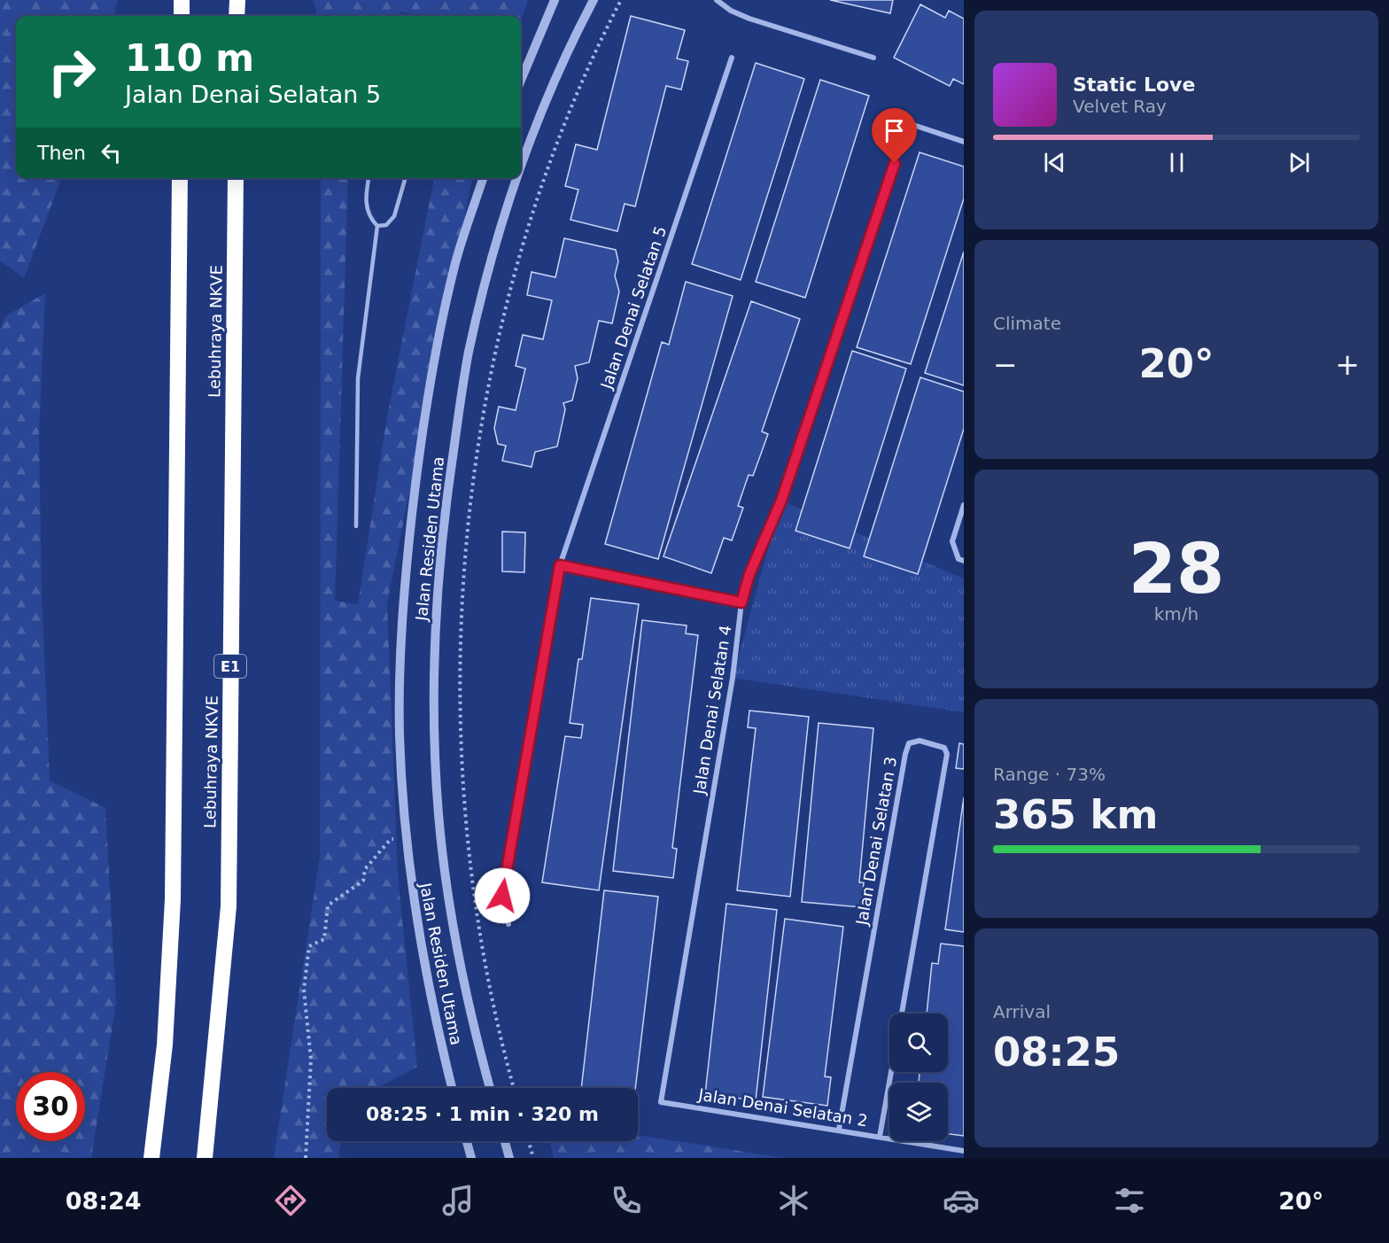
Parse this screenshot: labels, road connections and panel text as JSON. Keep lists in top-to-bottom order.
{
  "streets": {
    "highway": ["Lebuhraya NKVE", "E1"],
    "street": [
      "Jalan Denai Selatan 5",
      "Jalan Residen Utama",
      "Jalan Denai Selatan 4",
      "Jalan Denai Selatan 3",
      "Jalan Denai Selatan 2"
    ]
  },
  "crossings": [
    ["Jalan Denai Selatan 4", "Jalan Denai Selatan 2"],
    ["Jalan Denai Selatan 3", "Jalan Denai Selatan 2"]
  ],
  "page": {
    "turn": ["110 m", "Jalan Denai Selatan 5"],
    "song": ["Static Love", "Velvet Ray"],
    "then": "Then",
    "tile": [
      "Climate",
      ["28", "km/h"],
      ["Range · 73%", "365 km"],
      ["Arrival", "08:25"]
    ],
    "heat": ["−", "20°", "+"],
    "limit": "30",
    "trip": "08:25 · 1 min · 320 m",
    "tabs": ["08:24", "20°"]
  }
}
